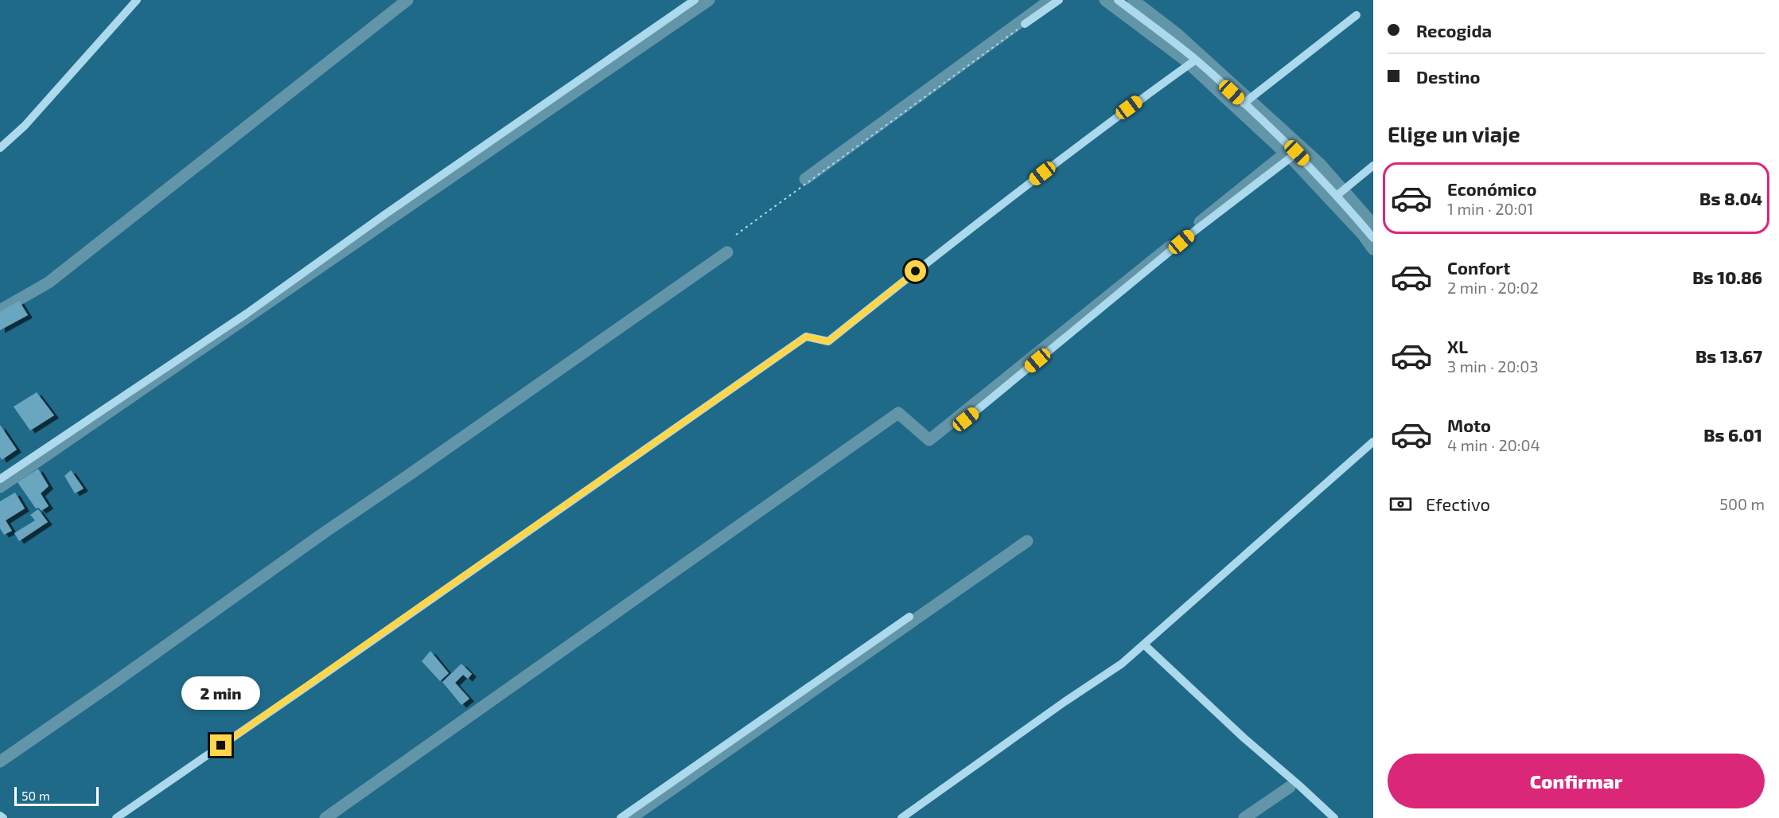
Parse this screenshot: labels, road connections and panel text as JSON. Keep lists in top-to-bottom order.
{
  "scale_bar": "50 m",
  "page": {
    "banner": ["Recogida", "Destino"],
    "heading": "Elige un viaje",
    "list": [
      {
        "name": "Económico",
        "note": "1 min · 20:01",
        "value": "Bs 8.04"
      },
      {
        "name": "Confort",
        "note": "2 min · 20:02",
        "value": "Bs 10.86"
      },
      {
        "name": "XL",
        "note": "3 min · 20:03",
        "value": "Bs 13.67"
      },
      {
        "name": "Moto",
        "note": "4 min · 20:04",
        "value": "Bs 6.01"
      }
    ],
    "pay": ["Efectivo", "500 m"],
    "bubble": "2 min",
    "buttons": "Confirmar",
    "scale": "50 m"
  }
}
